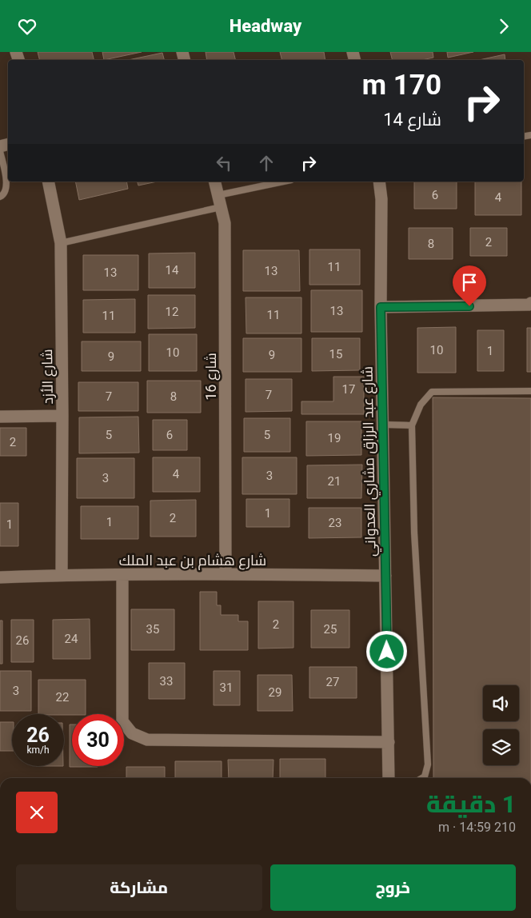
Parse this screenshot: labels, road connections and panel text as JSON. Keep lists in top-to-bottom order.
{
  "streets": {
    "street": [
      "شارع الأزد",
      "شارع 16",
      "شارع عبد الرزاق مشاري العدواني",
      "شارع هشام بن عبد الملك"
    ]
  },
  "crossings": [
    ["شارع الأزد", "شارع هشام بن عبد الملك"],
    ["شارع 16", "شارع هشام بن عبد الملك"],
    ["شارع عبد الرزاق مشاري العدواني", "شارع هشام بن عبد الملك"]
  ],
  "house_numbers": [
    "6",
    "4",
    "2",
    "8",
    "11",
    "14",
    "13",
    "13",
    "13",
    "12",
    "11",
    "11",
    "10",
    "1",
    "10",
    "15",
    "9",
    "9",
    "17",
    "7",
    "7",
    "8",
    "5",
    "6",
    "5",
    "19",
    "2",
    "4",
    "3",
    "3",
    "21",
    "1",
    "2",
    "1",
    "23",
    "1",
    "2",
    "35",
    "25",
    "24",
    "26",
    "33",
    "27",
    "31",
    "3",
    "29",
    "22"
  ],
  "page": {
    "header": "Headway",
    "turn": ["170 m", "شارع 14"],
    "speed": "26 km/h",
    "limit": "30",
    "heading": ["1 دقيقة", "210 m · 14:59"],
    "buttons": ["خروج", "مشاركة"]
  }
}
